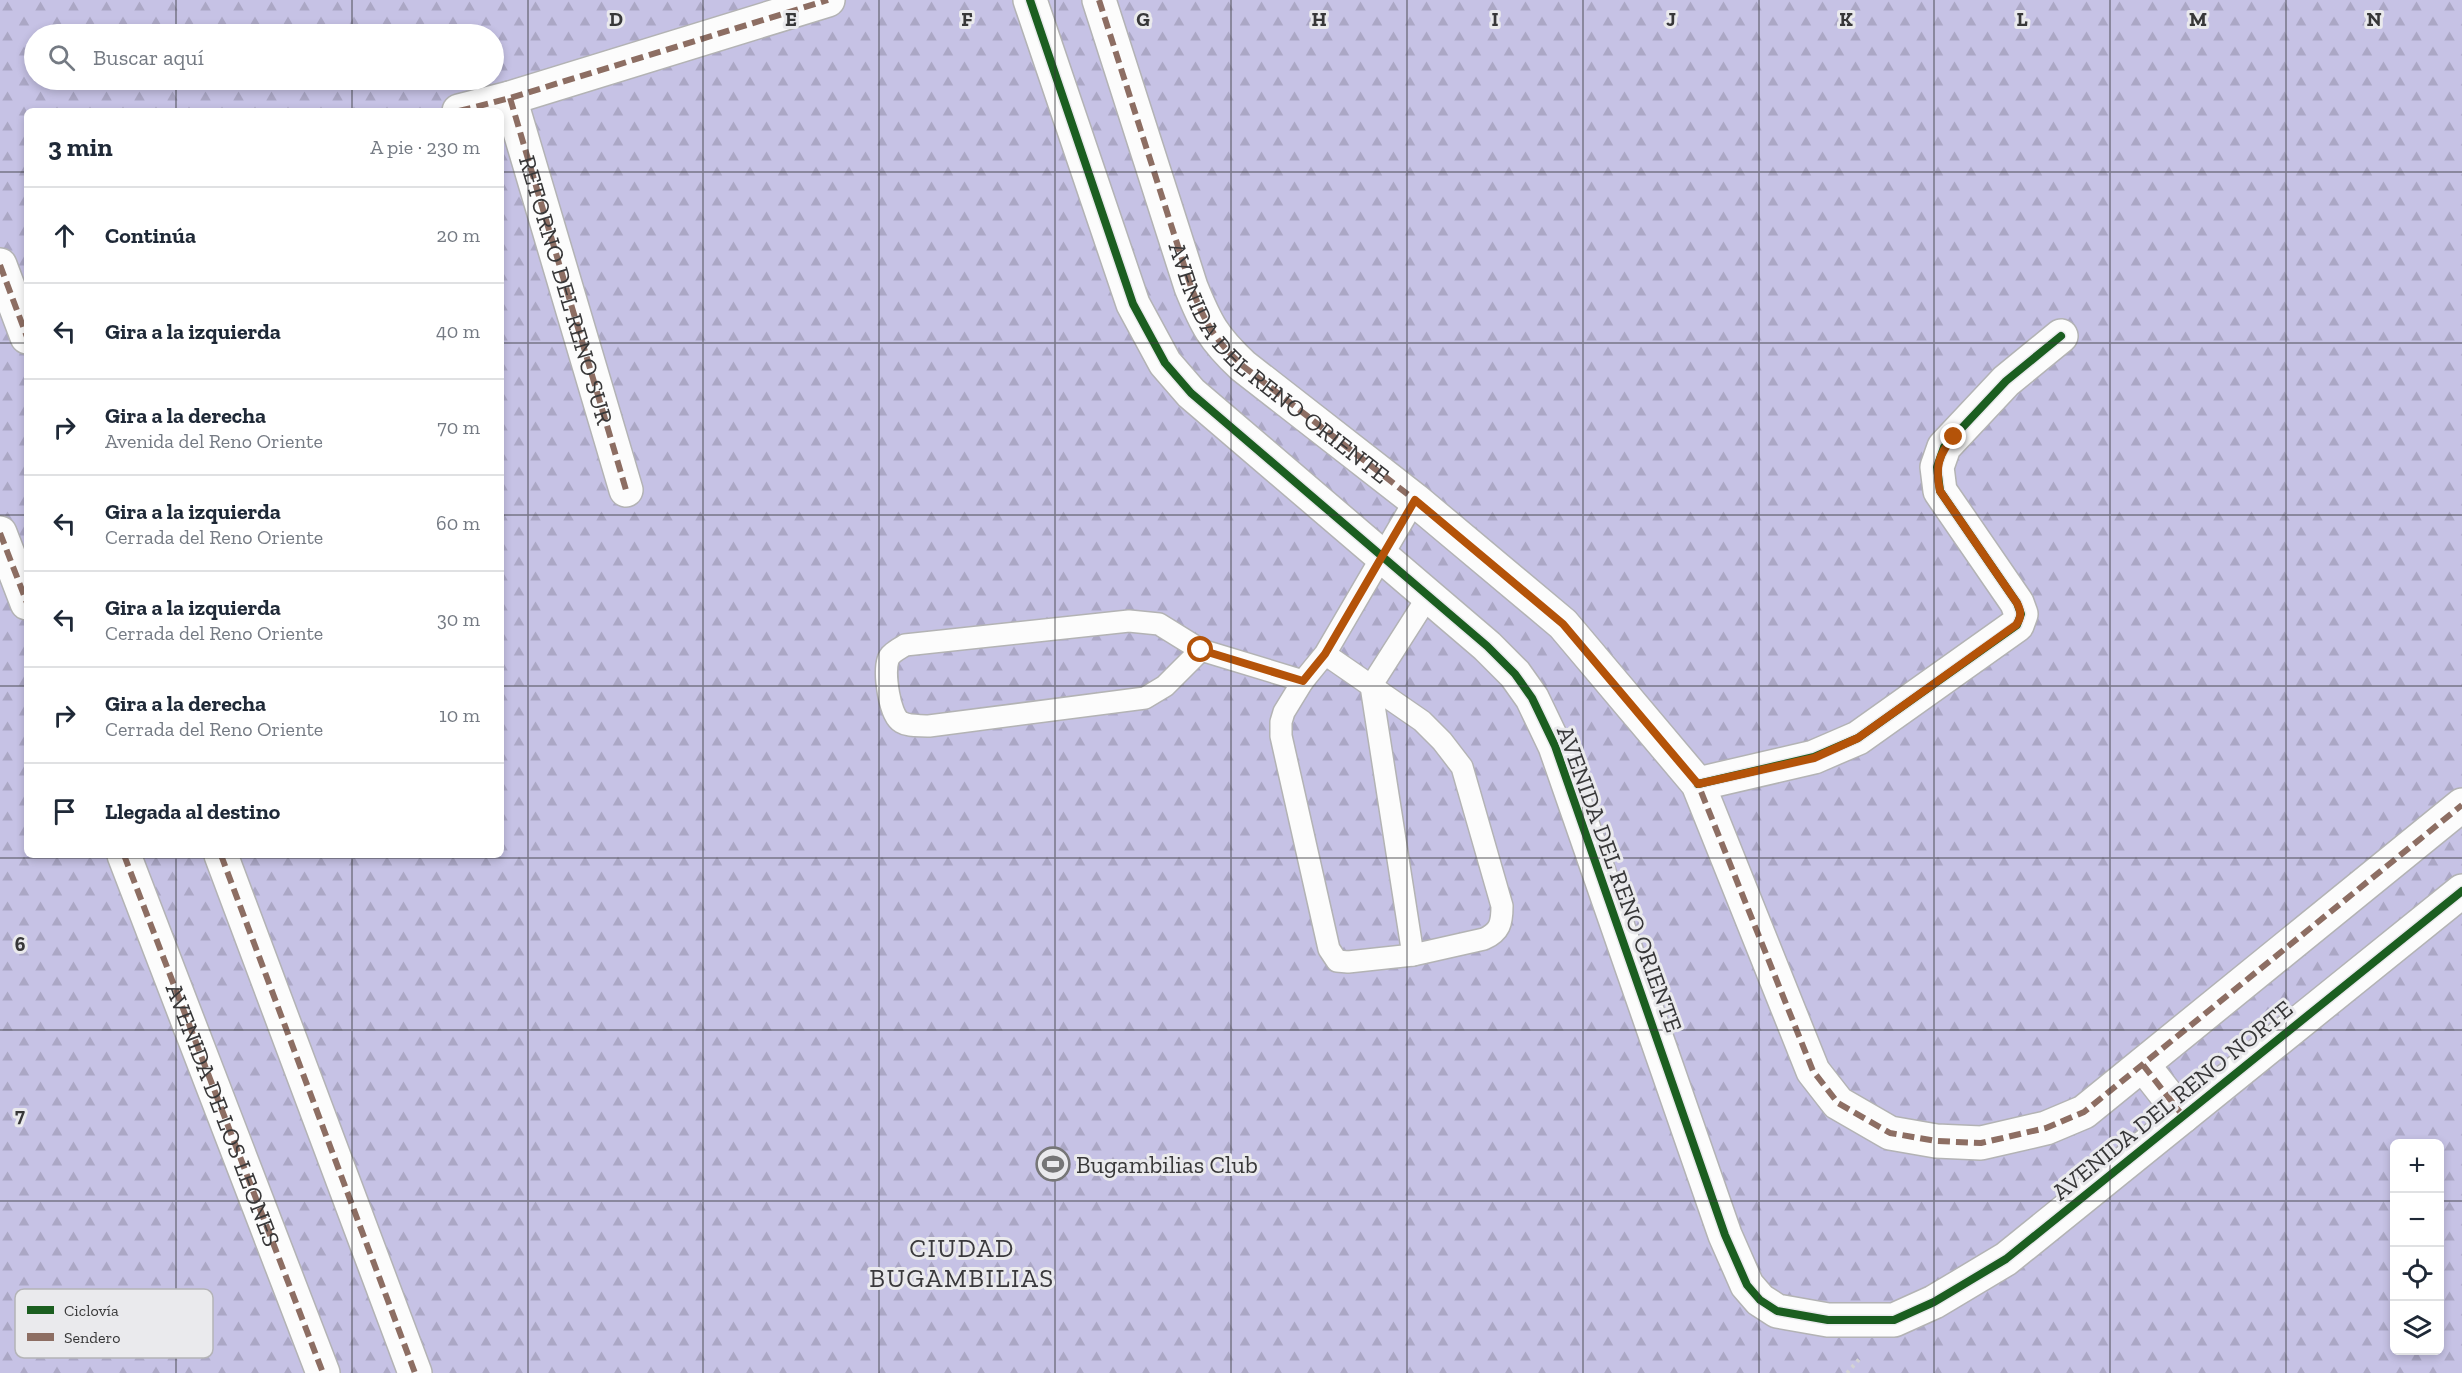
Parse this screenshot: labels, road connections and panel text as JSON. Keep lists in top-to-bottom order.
{
  "streets": {
    "street": [
      "RETORNO DEL RENO SUR",
      "AVENIDA DEL RENO ORIENTE",
      "AVENIDA DEL RENO NORTE",
      "AVENIDA DE LOS LEONES"
    ]
  },
  "crossings": [
    ["AVENIDA DEL RENO ORIENTE", "AVENIDA DEL RENO NORTE"]
  ],
  "districts": ["CIUDAD BUGAMBILIAS"],
  "places": {
    "sports": ["Bugambilias Club"]
  },
  "legend": ["Ciclovía", "Sendero"],
  "page": {
    "search": "Buscar aquí",
    "heading": ["3 min", "A pie · 230 m"],
    "list": [
      ["Continúa", "20 m"],
      ["Gira a la izquierda", "40 m"],
      ["Gira a la derecha", "Avenida del Reno Oriente", "70 m"],
      ["Gira a la izquierda", "Cerrada del Reno Oriente", "60 m"],
      ["Gira a la izquierda", "Cerrada del Reno Oriente", "30 m"],
      ["Gira a la derecha", "Cerrada del Reno Oriente", "10 m"],
      "Llegada al destino"
    ],
    "map_buttons": ["+", "−"]
  },
  "grid": {
    "columns": [
      "D",
      "E",
      "F",
      "G",
      "H",
      "I",
      "J",
      "K",
      "L",
      "M",
      "N"
    ],
    "rows": ["6", "7"]
  }
}
